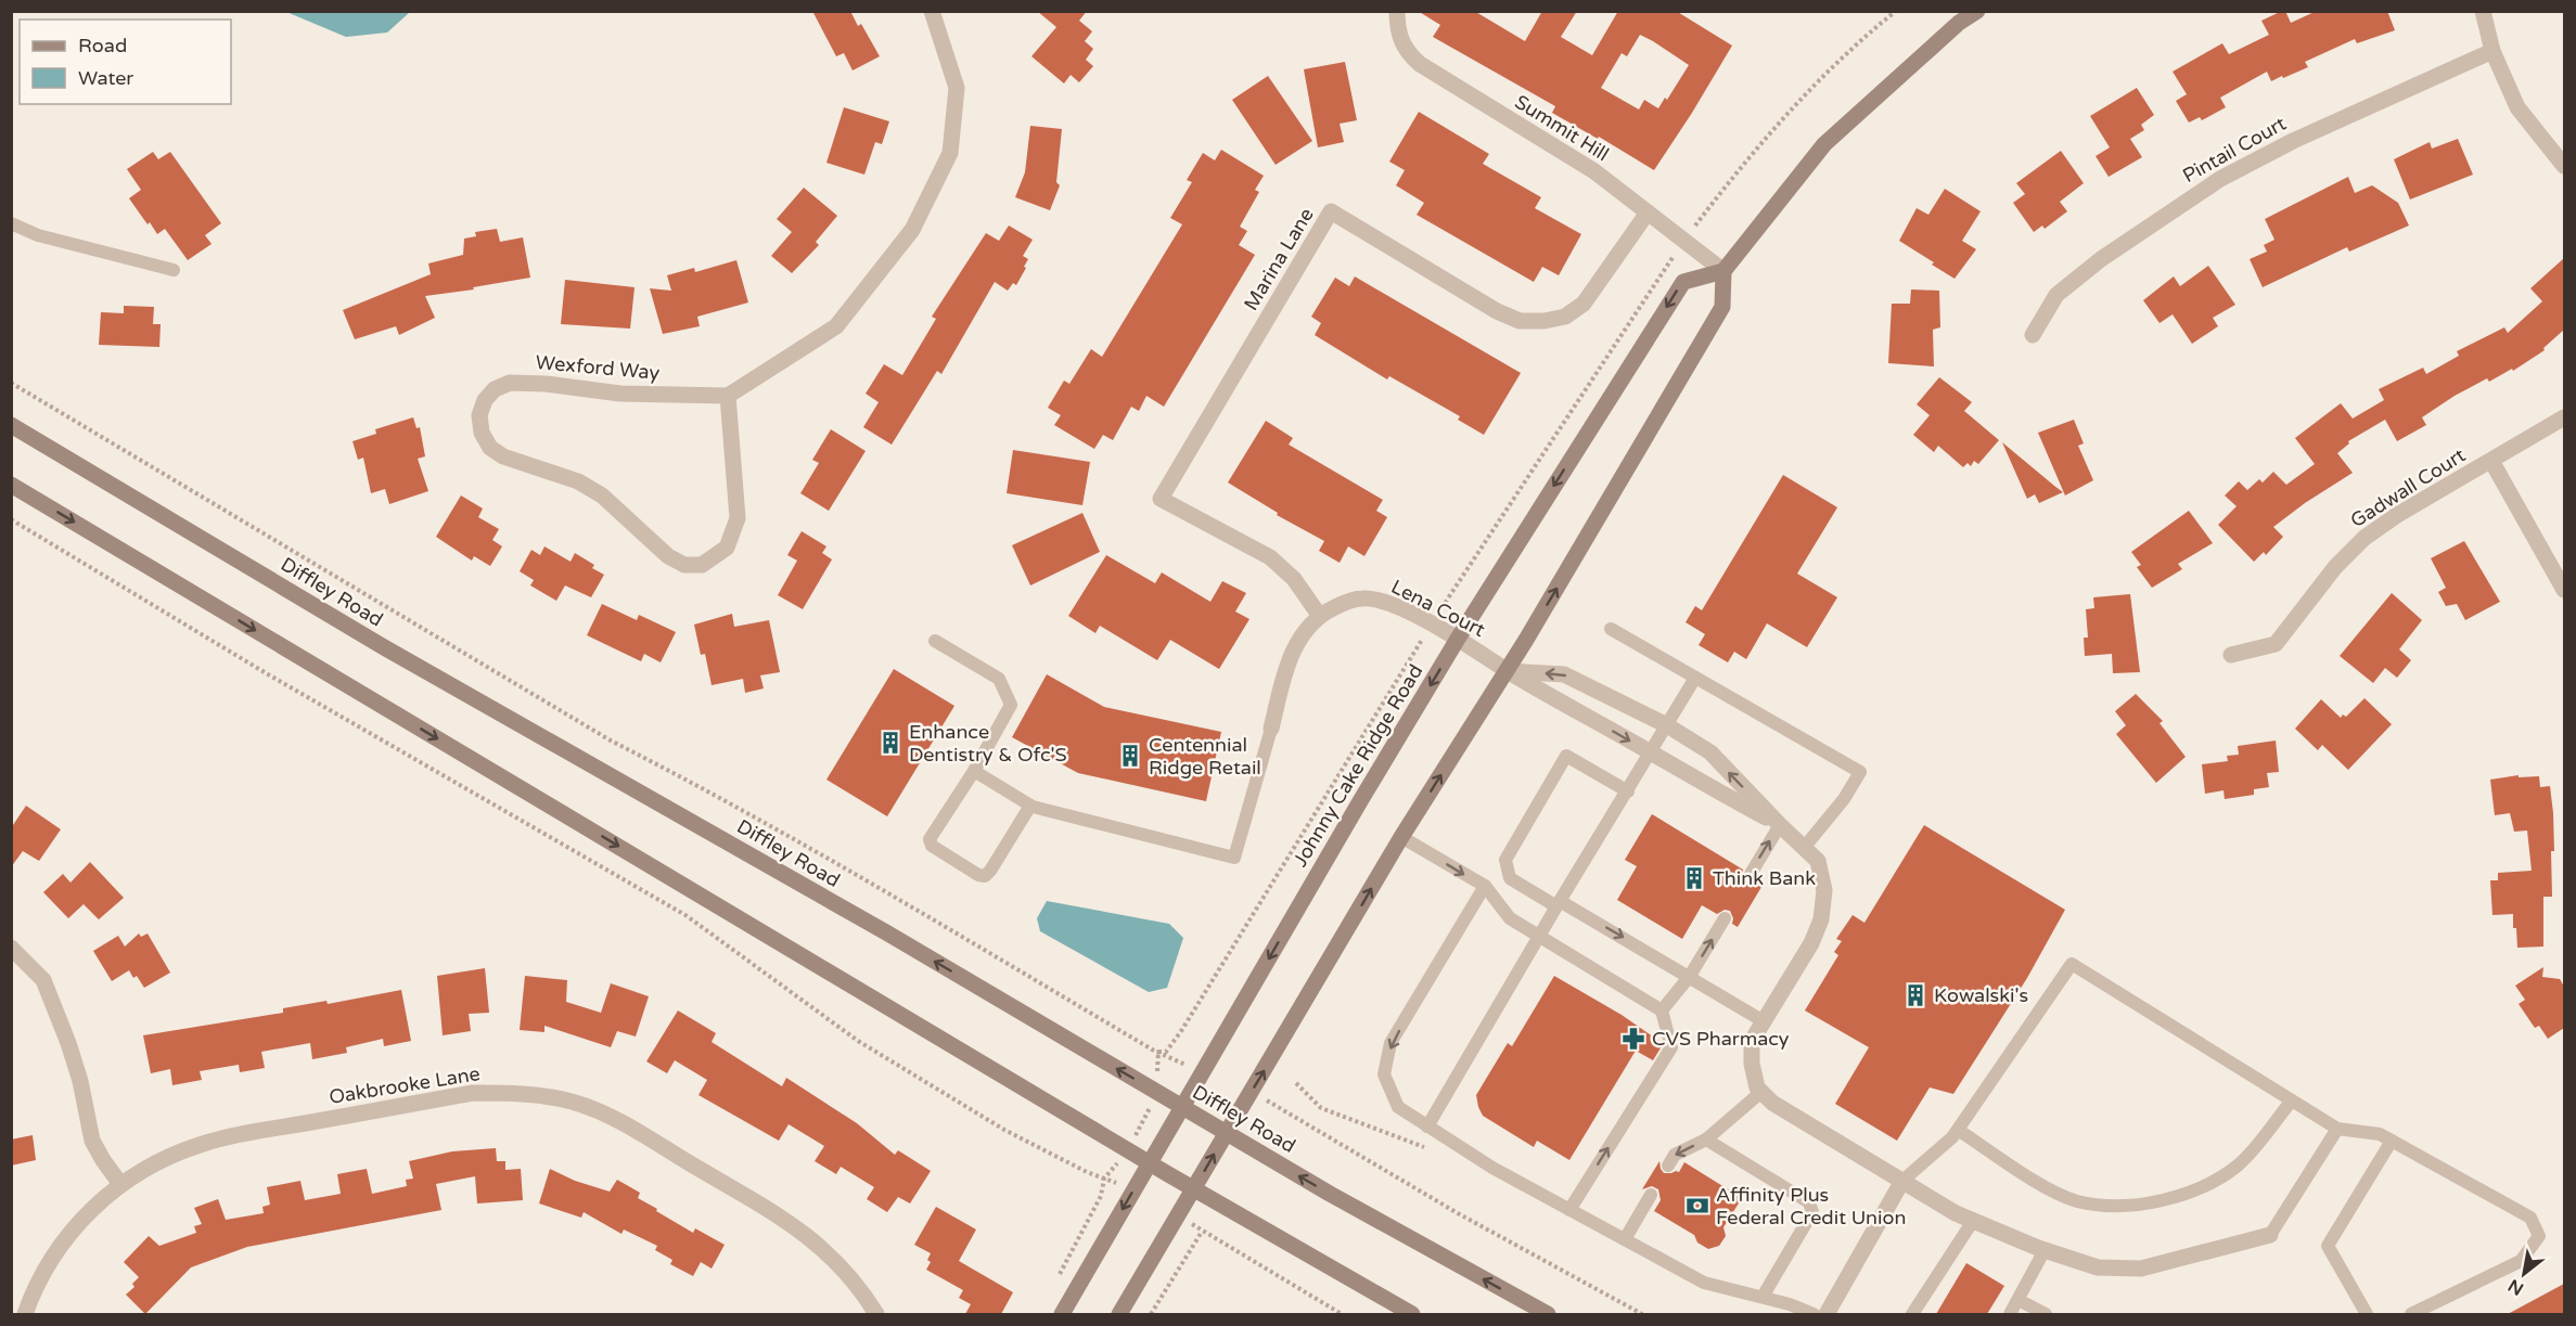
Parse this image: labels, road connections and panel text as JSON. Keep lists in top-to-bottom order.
{
  "streets": {
    "main road": ["Diffley Road", "Johnny Cake Ridge Road"],
    "street": [
      "Summit Hill",
      "Pintail Court",
      "Marina Lane",
      "Wexford Way",
      "Gadwall Court",
      "Lena Court",
      "Oakbrooke Lane"
    ]
  },
  "crossings": [
    ["Summit Hill", "Marina Lane"],
    ["Summit Hill", "Johnny Cake Ridge Road"],
    ["Marina Lane", "Lena Court"],
    ["Diffley Road", "Johnny Cake Ridge Road"],
    ["Lena Court", "Johnny Cake Ridge Road"]
  ],
  "places": {
    "building": [
      "Enhance Dentistry & Ofc'S",
      "Centennial Ridge Retail",
      "Think Bank",
      "Kowalski's"
    ],
    "pharmacy": ["CVS Pharmacy"],
    "bank": ["Affinity Plus Federal Credit Union"]
  },
  "legend": ["Road", "Water"],
  "north": "bottom left"
}
